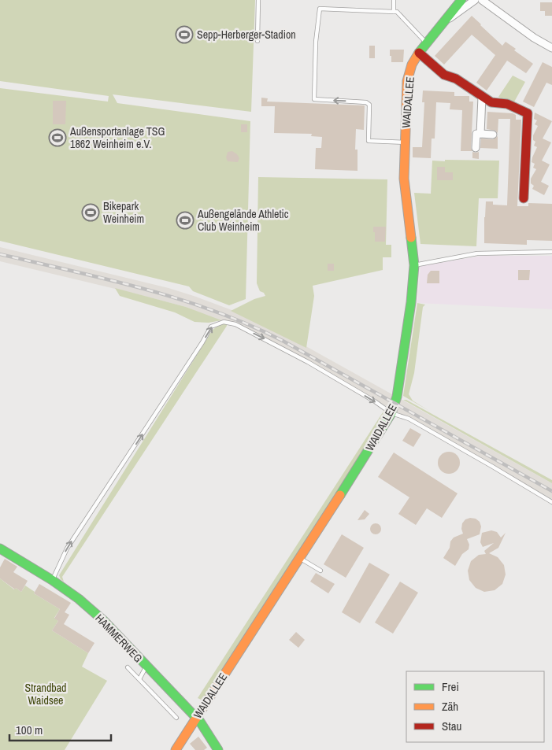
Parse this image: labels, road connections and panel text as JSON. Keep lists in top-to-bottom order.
{
  "streets": {
    "street": ["WAIDALLEE", "HAMMERWEG"]
  },
  "crossings": [
    ["WAIDALLEE", "HAMMERWEG"]
  ],
  "parks": ["Strandbad Waidsee"],
  "places": {
    "sports": [
      "Sepp-Herberger-Stadion",
      "Außensportanlage TSG 1862 Weinheim e.V.",
      "Bikepark Weinheim",
      "Außengelände Athletic Club Weinheim"
    ]
  },
  "legend": ["Frei", "Zäh", "Stau"],
  "scale_bar": "100 m"
}
